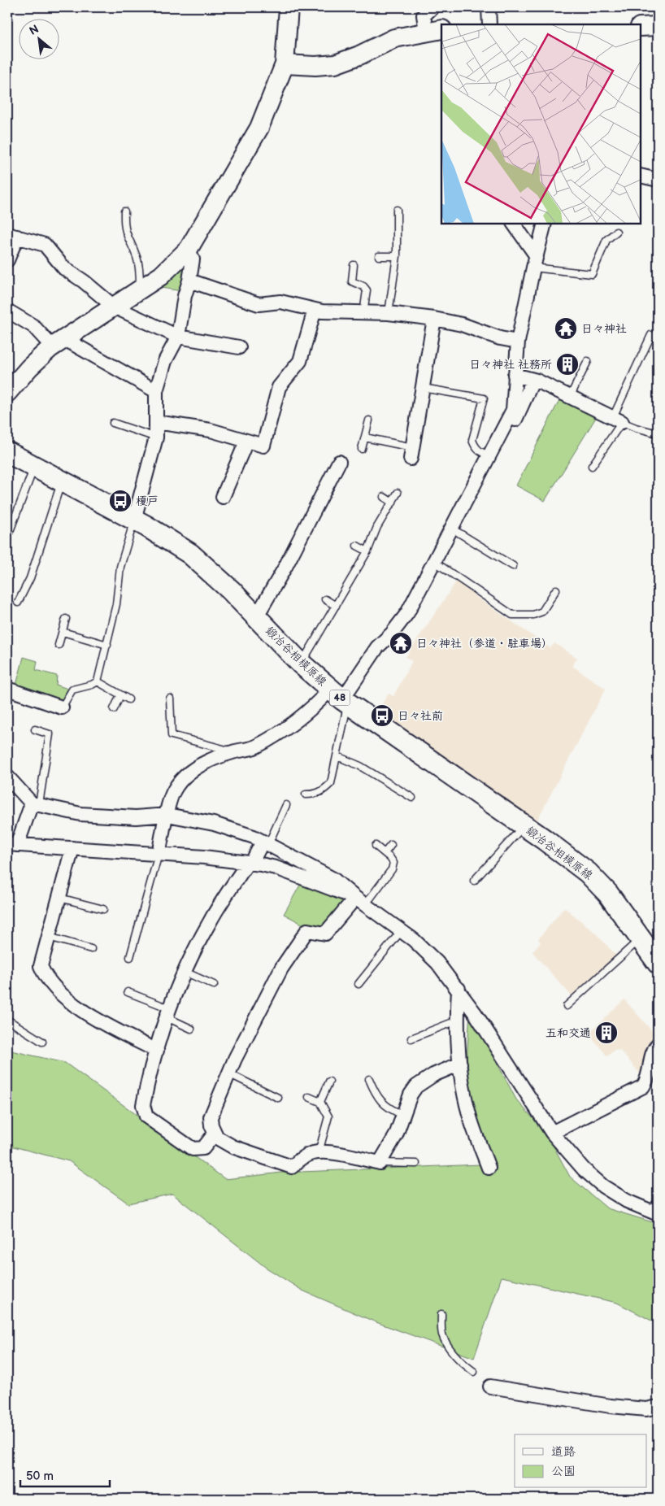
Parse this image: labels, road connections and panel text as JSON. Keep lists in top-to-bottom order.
{
  "streets": {
    "main road": ["鍛冶谷相模原線", "48"]
  },
  "places": {
    "temple": ["日々神社", "日々神社（参道・駐車場）"],
    "building": ["日々神社 社務所", "五和交通"],
    "bus stop": ["榎戸", "日々社前"]
  },
  "legend": ["道路", "公園"],
  "scale_bar": "50 m",
  "north": "top left"
}
